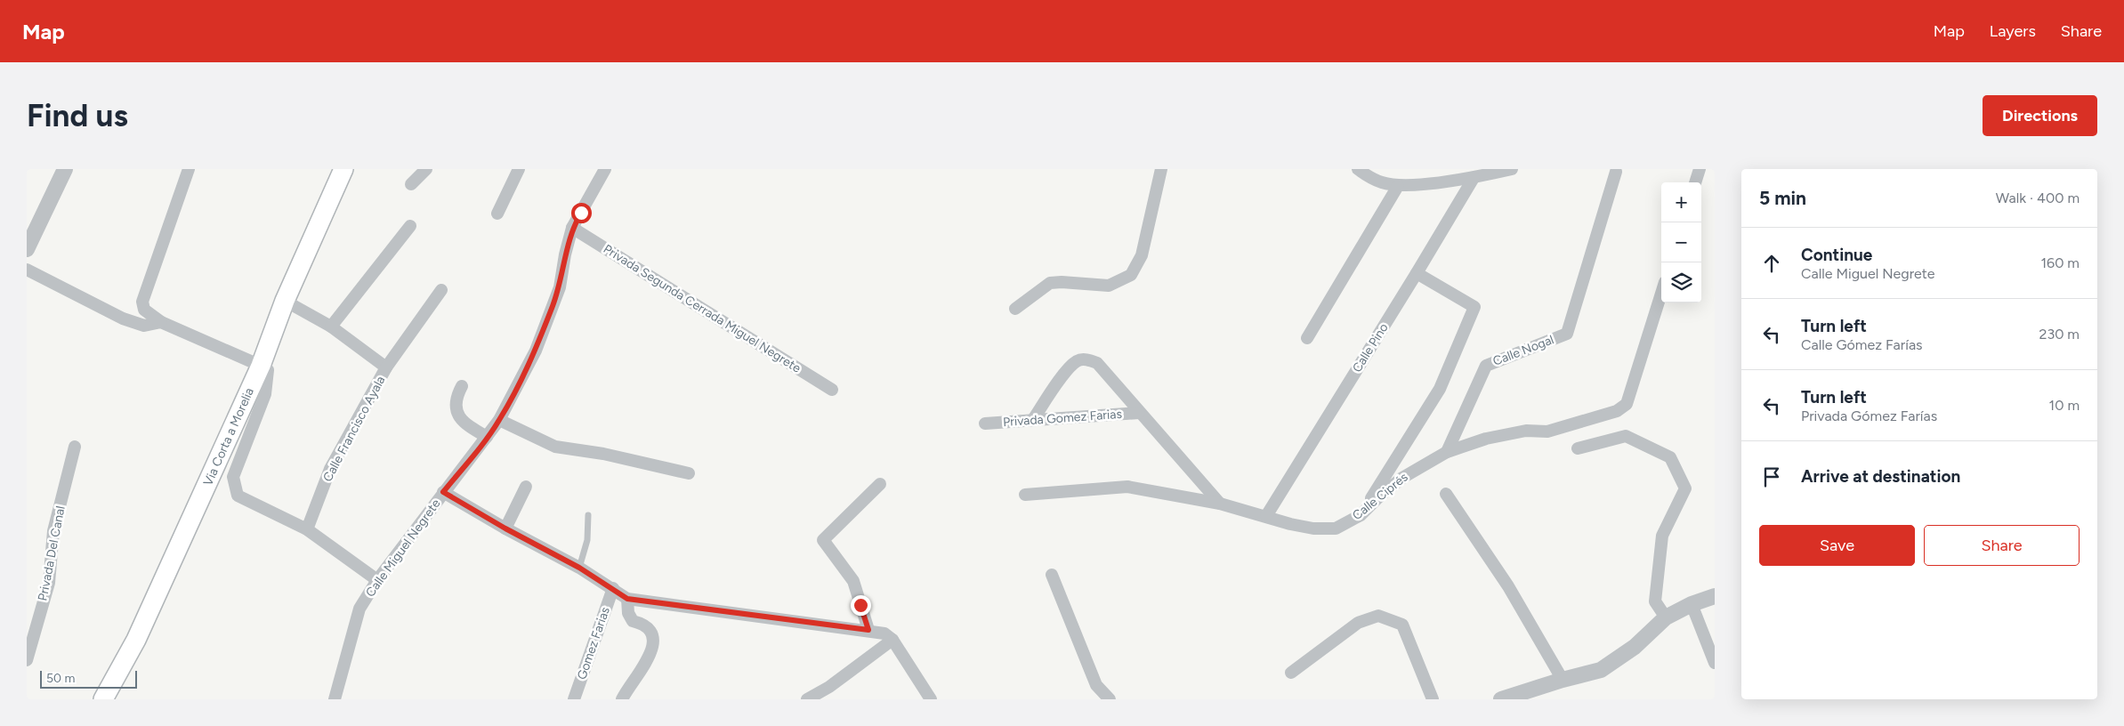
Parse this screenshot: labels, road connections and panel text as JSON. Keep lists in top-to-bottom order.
{
  "streets": {
    "main road": ["Via Corta a Morelia"],
    "street": [
      "Privada Segunda Cerrada Miguel Negrete",
      "Calle Pino",
      "Calle Nogal",
      "Privada Gomez Farias",
      "Calle Francisco Ayala",
      "Calle Ciprés",
      "Calle Miguel Negrete",
      "Privada Del Canal",
      "Gomez Farias"
    ]
  },
  "crossings": [
    ["Privada Segunda Cerrada Miguel Negrete", "Calle Miguel Negrete"],
    ["Calle Pino", "Calle Ciprés"],
    ["Calle Nogal", "Calle Ciprés"],
    ["Calle Francisco Ayala", "Via Corta a Morelia"]
  ],
  "scale_bar": "50 m",
  "page": {
    "header": "Map",
    "nav": ["Map", "Layers", "Share"],
    "buttons": [
      "Directions",
      ["Save", "Share"]
    ],
    "title": "Find us",
    "heading": ["5 min", "Walk · 400 m"],
    "map_buttons": ["+", "−"],
    "list": [
      ["Continue", "Calle Miguel Negrete", "160 m"],
      ["Turn left", "Calle Gómez Farías", "230 m"],
      ["Turn left", "Privada Gómez Farías", "10 m"],
      "Arrive at destination"
    ],
    "scale": "50 m"
  }
}
